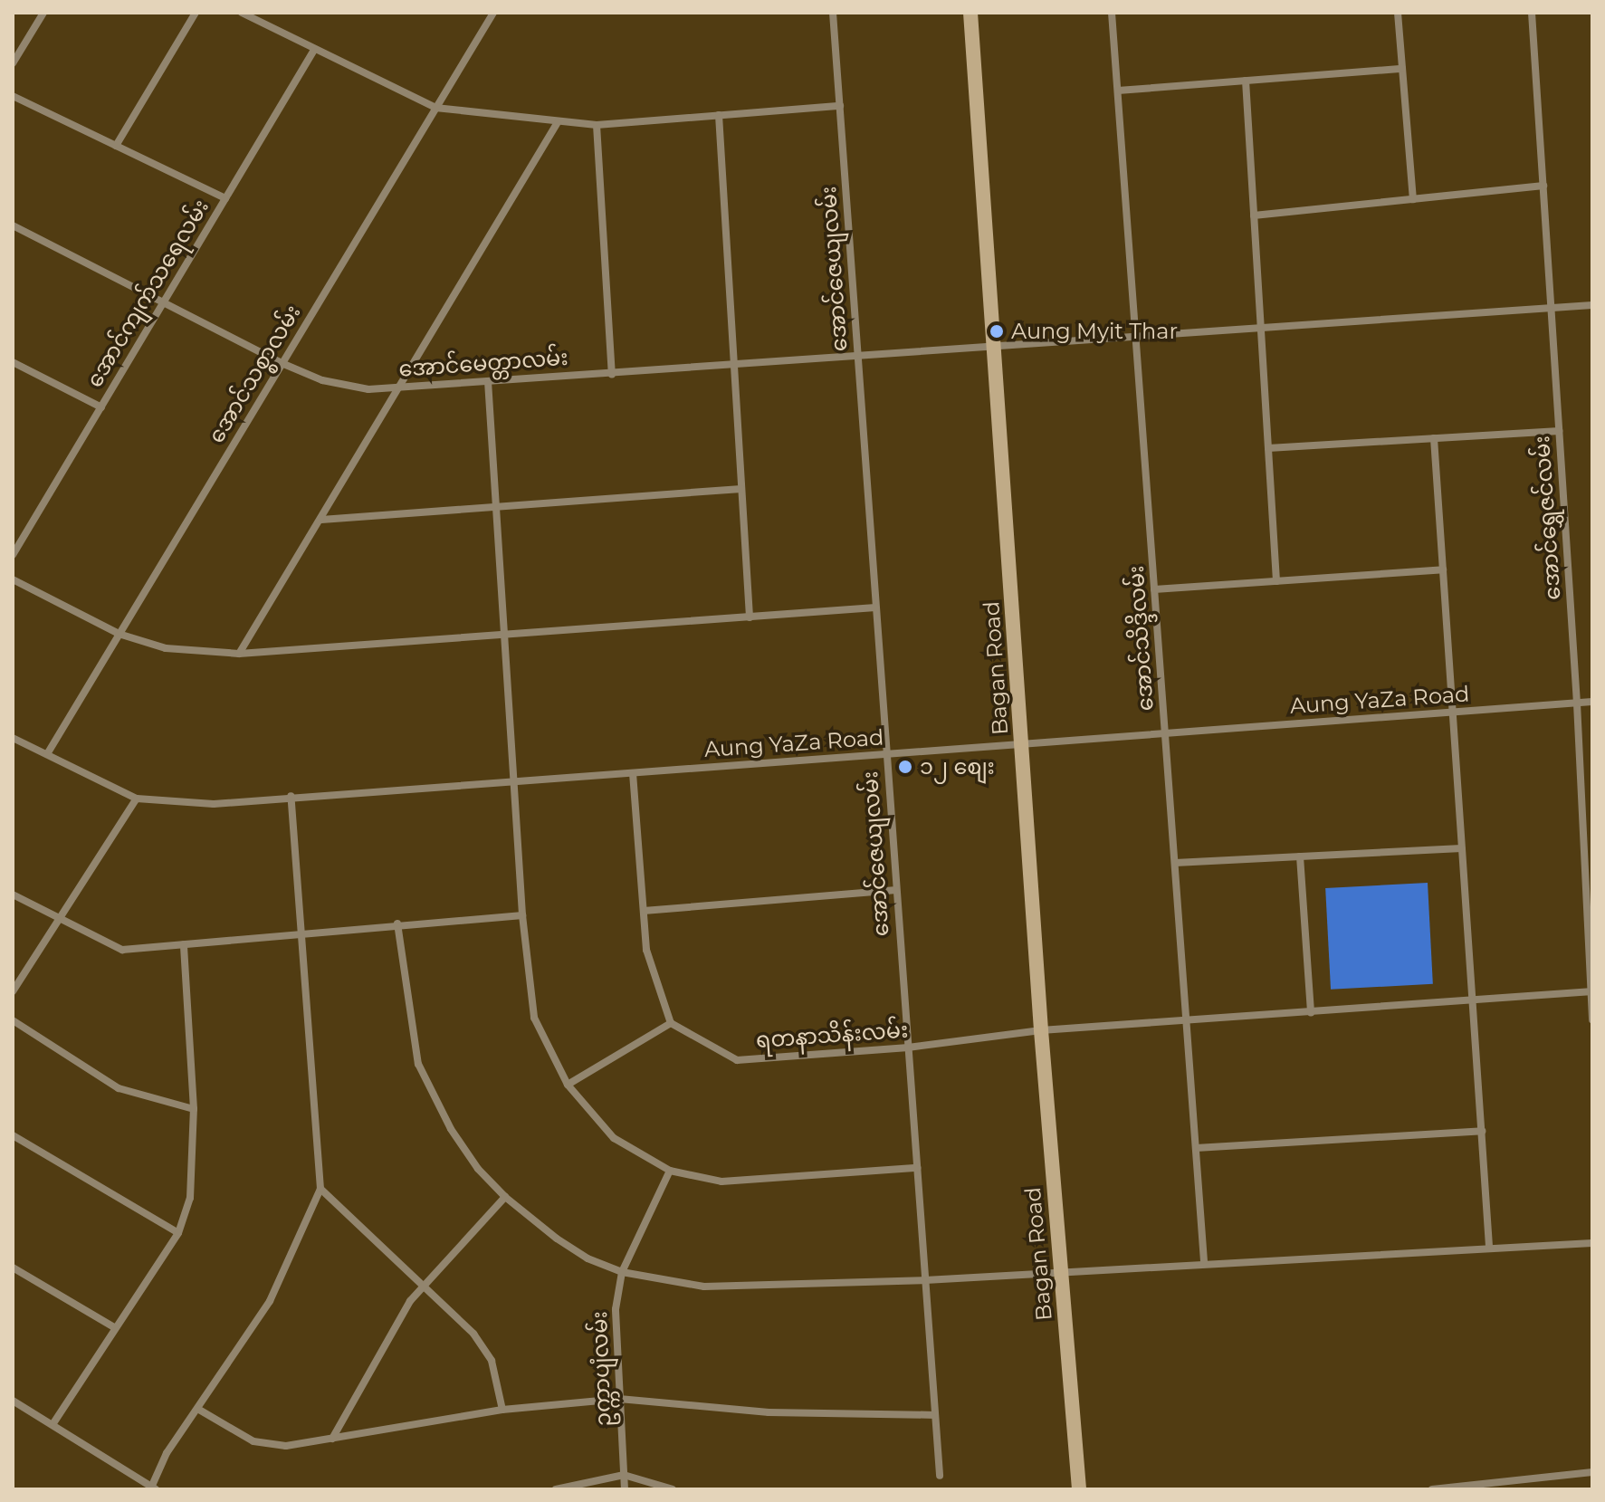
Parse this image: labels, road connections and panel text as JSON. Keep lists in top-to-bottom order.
{
  "streets": {
    "street": [
      "အောင်ဇေယျလမ်း",
      "အောင်ကျက်သရေလမ်း",
      "အောင်မေတ္တာလမ်း",
      "အောင်သစ္စာလမ်း",
      "အောင်ရွှေဇင်လမ်း",
      "အောင်သိဒ္ဒိလမ်း",
      "Bagan Road",
      "Aung YaZa Road",
      "ရတနာသိန်းလမ်း",
      "ဥက္ကာပျံလမ်း"
    ]
  },
  "crossings": [
    ["အောင်ဇေယျလမ်း", "အောင်မေတ္တာလမ်း"],
    ["အောင်ဇေယျလမ်း", "Aung YaZa Road"],
    ["အောင်ဇေယျလမ်း", "ရတနာသိန်းလမ်း"],
    ["အောင်ကျက်သရေလမ်း", "အောင်မေတ္တာလမ်း"],
    ["အောင်မေတ္တာလမ်း", "အောင်သစ္စာလမ်း"],
    ["အောင်မေတ္တာလမ်း", "Bagan Road"],
    ["အောင်သစ္စာလမ်း", "Aung YaZa Road"],
    ["အောင်ရွှေဇင်လမ်း", "Aung YaZa Road"],
    ["အောင်ရွှေဇင်လမ်း", "ရတနာသိန်းလမ်း"],
    ["အောင်သိဒ္ဒိလမ်း", "Aung YaZa Road"],
    ["အောင်သိဒ္ဒိလမ်း", "ရတနာသိန်းလမ်း"],
    ["Bagan Road", "Aung YaZa Road"],
    ["Bagan Road", "ရတနာသိန်းလမ်း"]
  ],
  "places": ["Aung Myit Thar", "၁၂ စျေး"]
}
